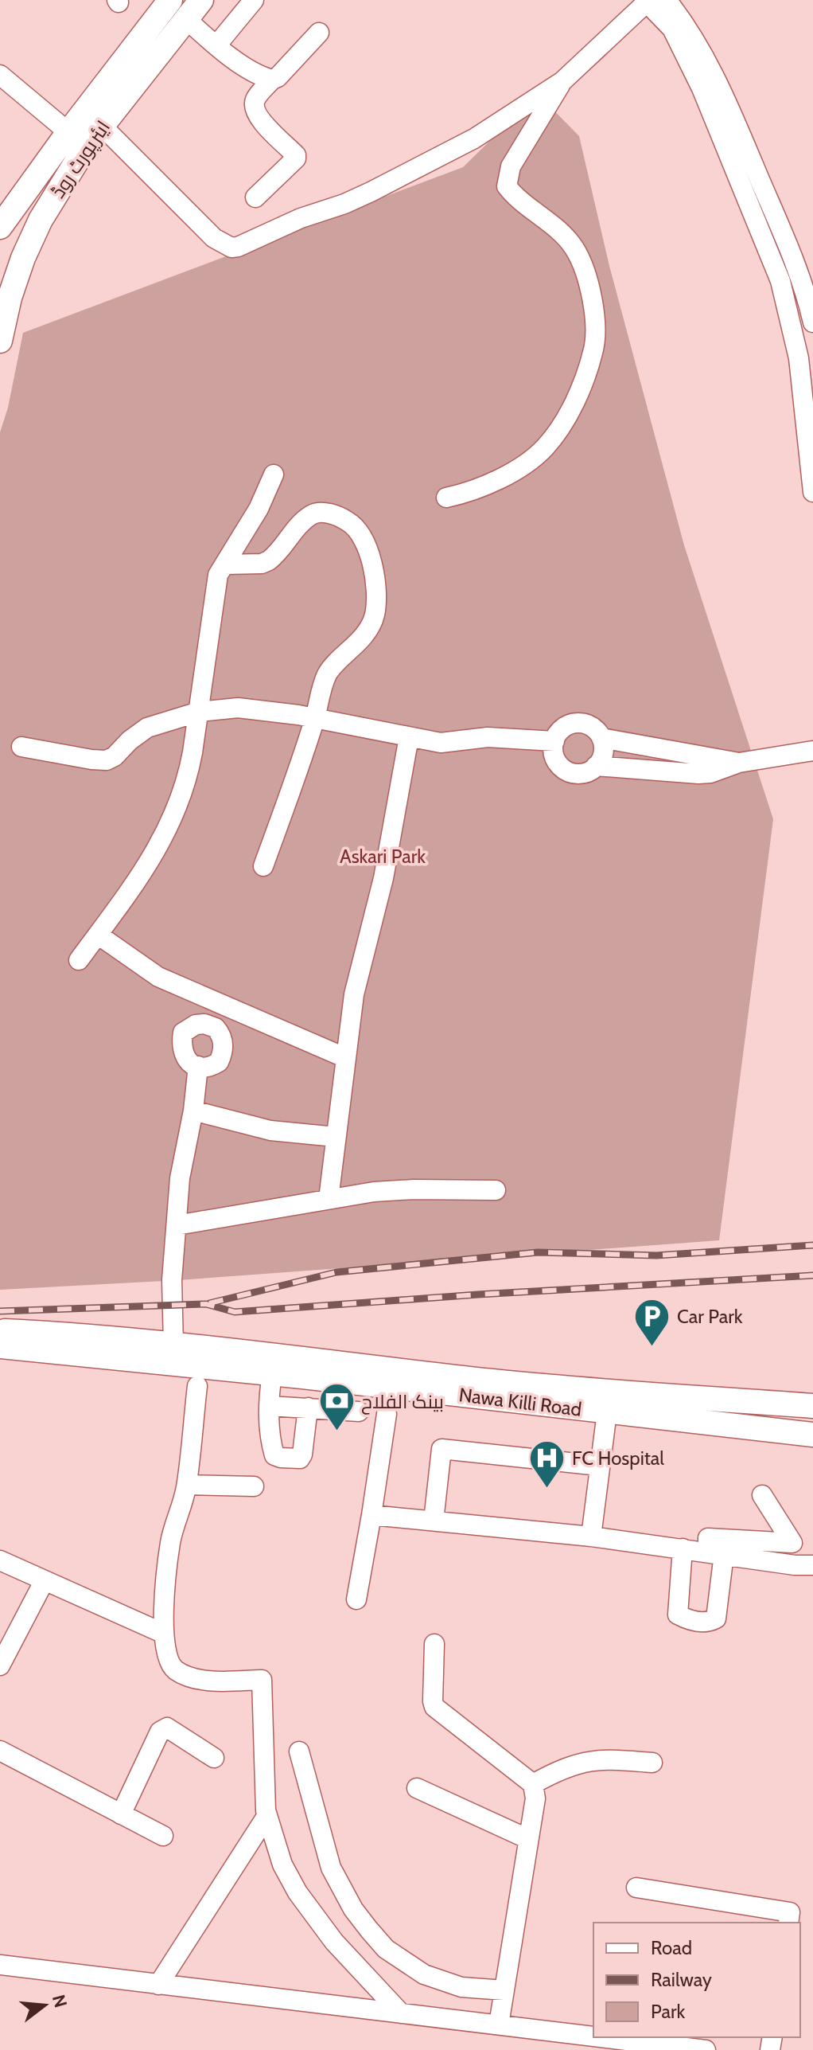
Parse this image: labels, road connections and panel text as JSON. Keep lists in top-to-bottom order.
{
  "streets": {
    "main road": ["ایئرپورٹ روڈ", "Nawa Killi Road"]
  },
  "parks": ["Askari Park"],
  "places": {
    "parking": ["Car Park"],
    "bank": ["بینک الفلاح"],
    "hospital": ["FC Hospital"]
  },
  "legend": ["Road", "Railway", "Park"],
  "north": "right"
}
